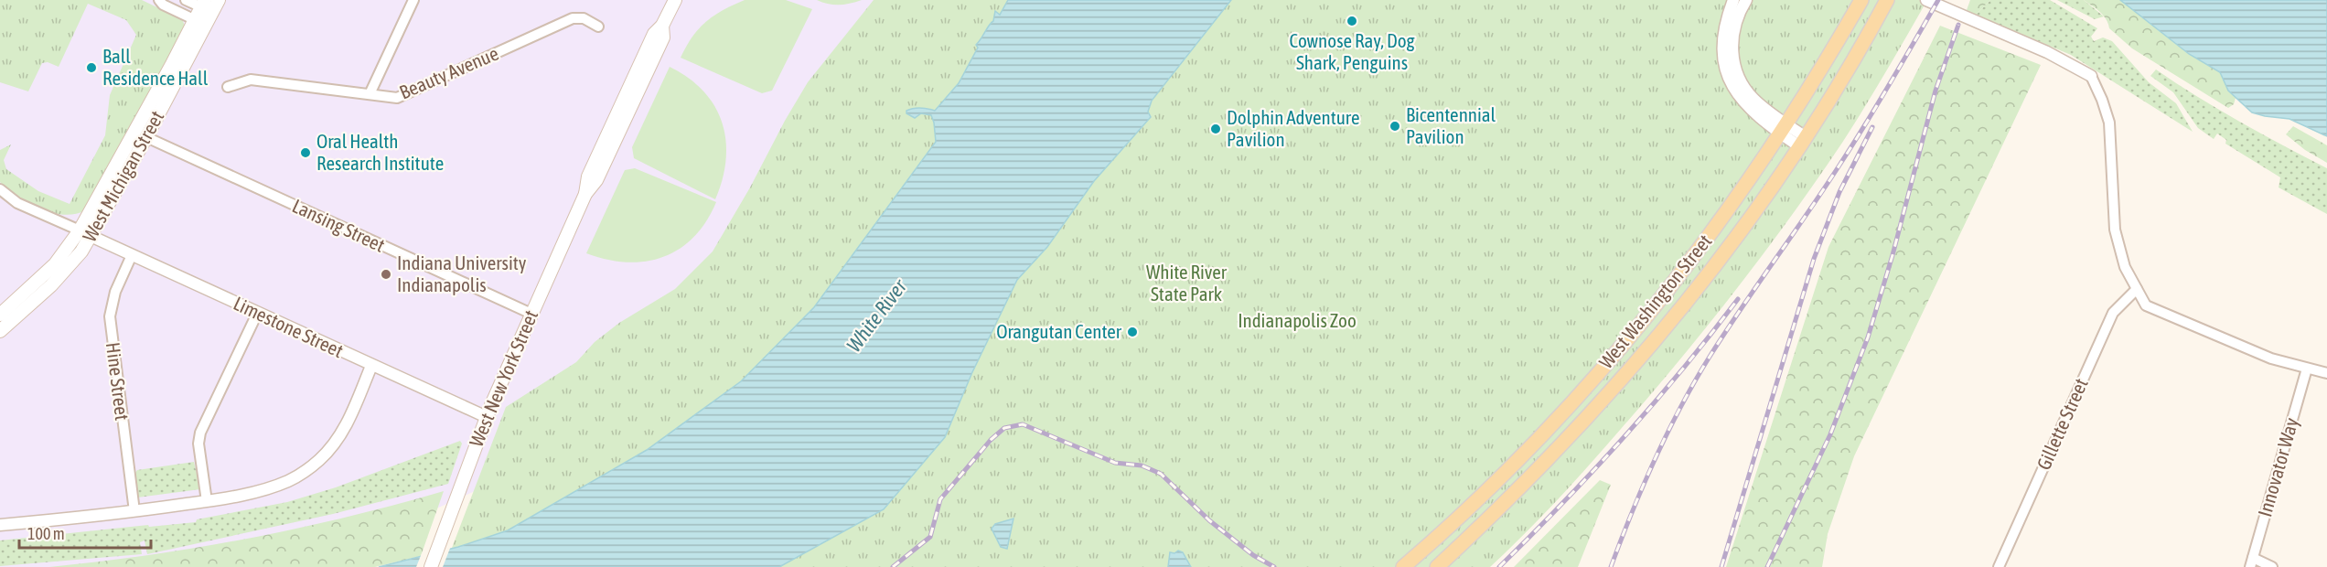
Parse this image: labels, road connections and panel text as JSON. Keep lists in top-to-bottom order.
{
  "streets": {
    "main road": ["West Michigan Street", "West Washington Street", "West New York Street"],
    "street": [
      "Beauty Avenue",
      "Lansing Street",
      "Limestone Street",
      "Hine Street",
      "Gillette Street",
      "Innovator Way"
    ]
  },
  "crossings": [
    ["West Michigan Street", "Lansing Street"],
    ["West Michigan Street", "Limestone Street"],
    ["Lansing Street", "West New York Street"],
    ["Limestone Street", "West New York Street"],
    ["Limestone Street", "Hine Street"]
  ],
  "water": ["White River"],
  "parks": ["White River State Park", "Indianapolis Zoo"],
  "places": [
    "Cownose Ray, Dog Shark, Penguins",
    "Ball Residence Hall",
    "Bicentennial Pavilion",
    "Dolphin Adventure Pavilion",
    "Oral Health Research Institute",
    "Indiana University Indianapolis",
    "Orangutan Center"
  ],
  "scale_bar": "100 m"
}
